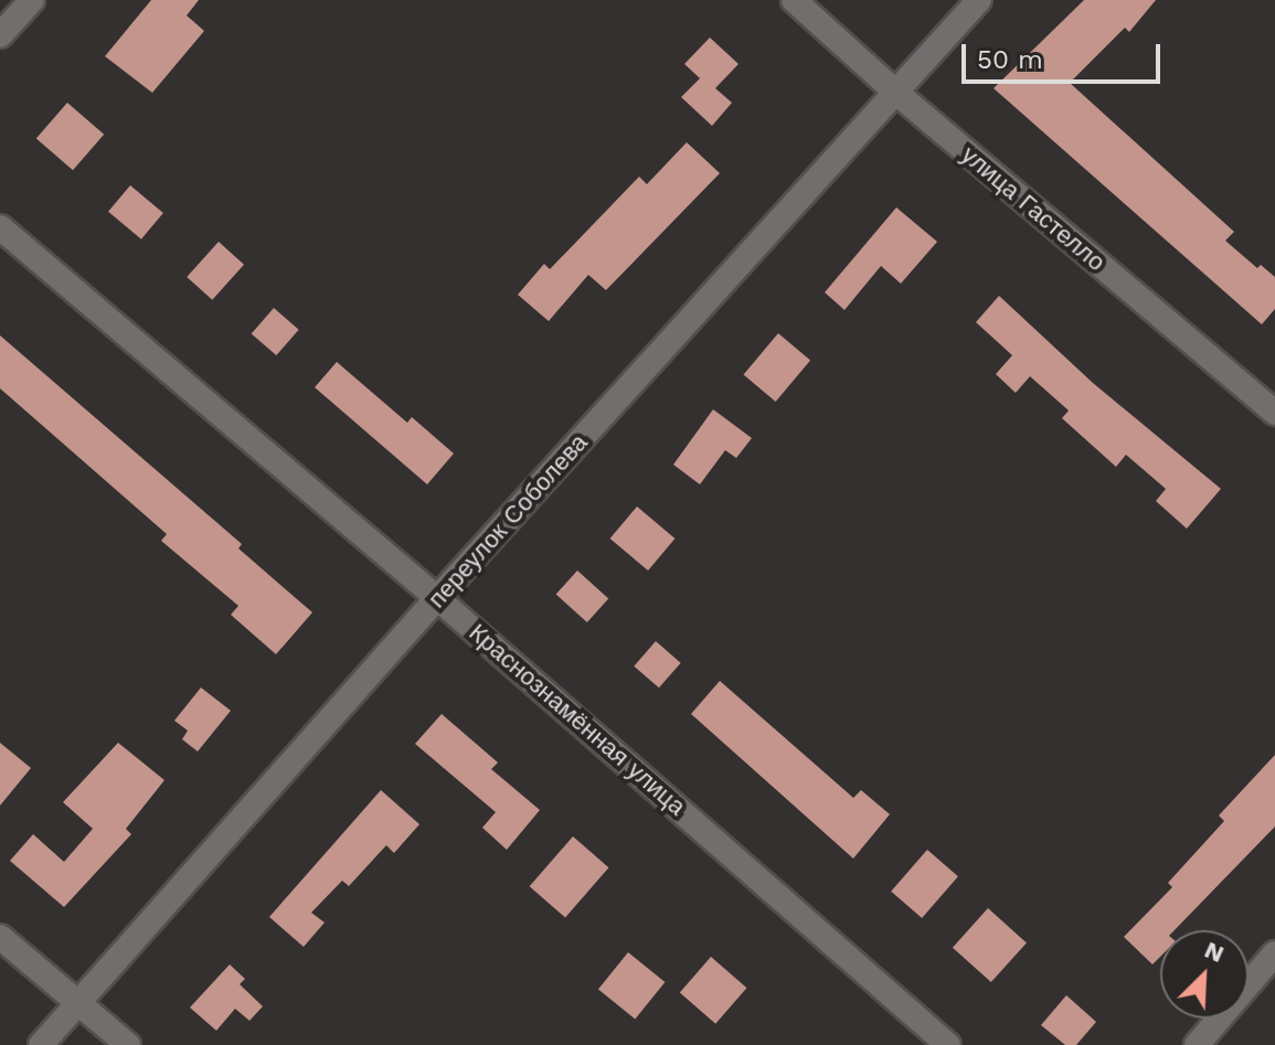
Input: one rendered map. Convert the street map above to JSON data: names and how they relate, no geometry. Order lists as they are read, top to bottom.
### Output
{
  "streets": {
    "main road": ["улица Гастелло", "переулок Соболева", "Краснознамённая улица"]
  },
  "crossings": [
    ["улица Гастелло", "переулок Соболева"],
    ["переулок Соболева", "Краснознамённая улица"]
  ],
  "scale_bar": "50 m",
  "north": "top right"
}
